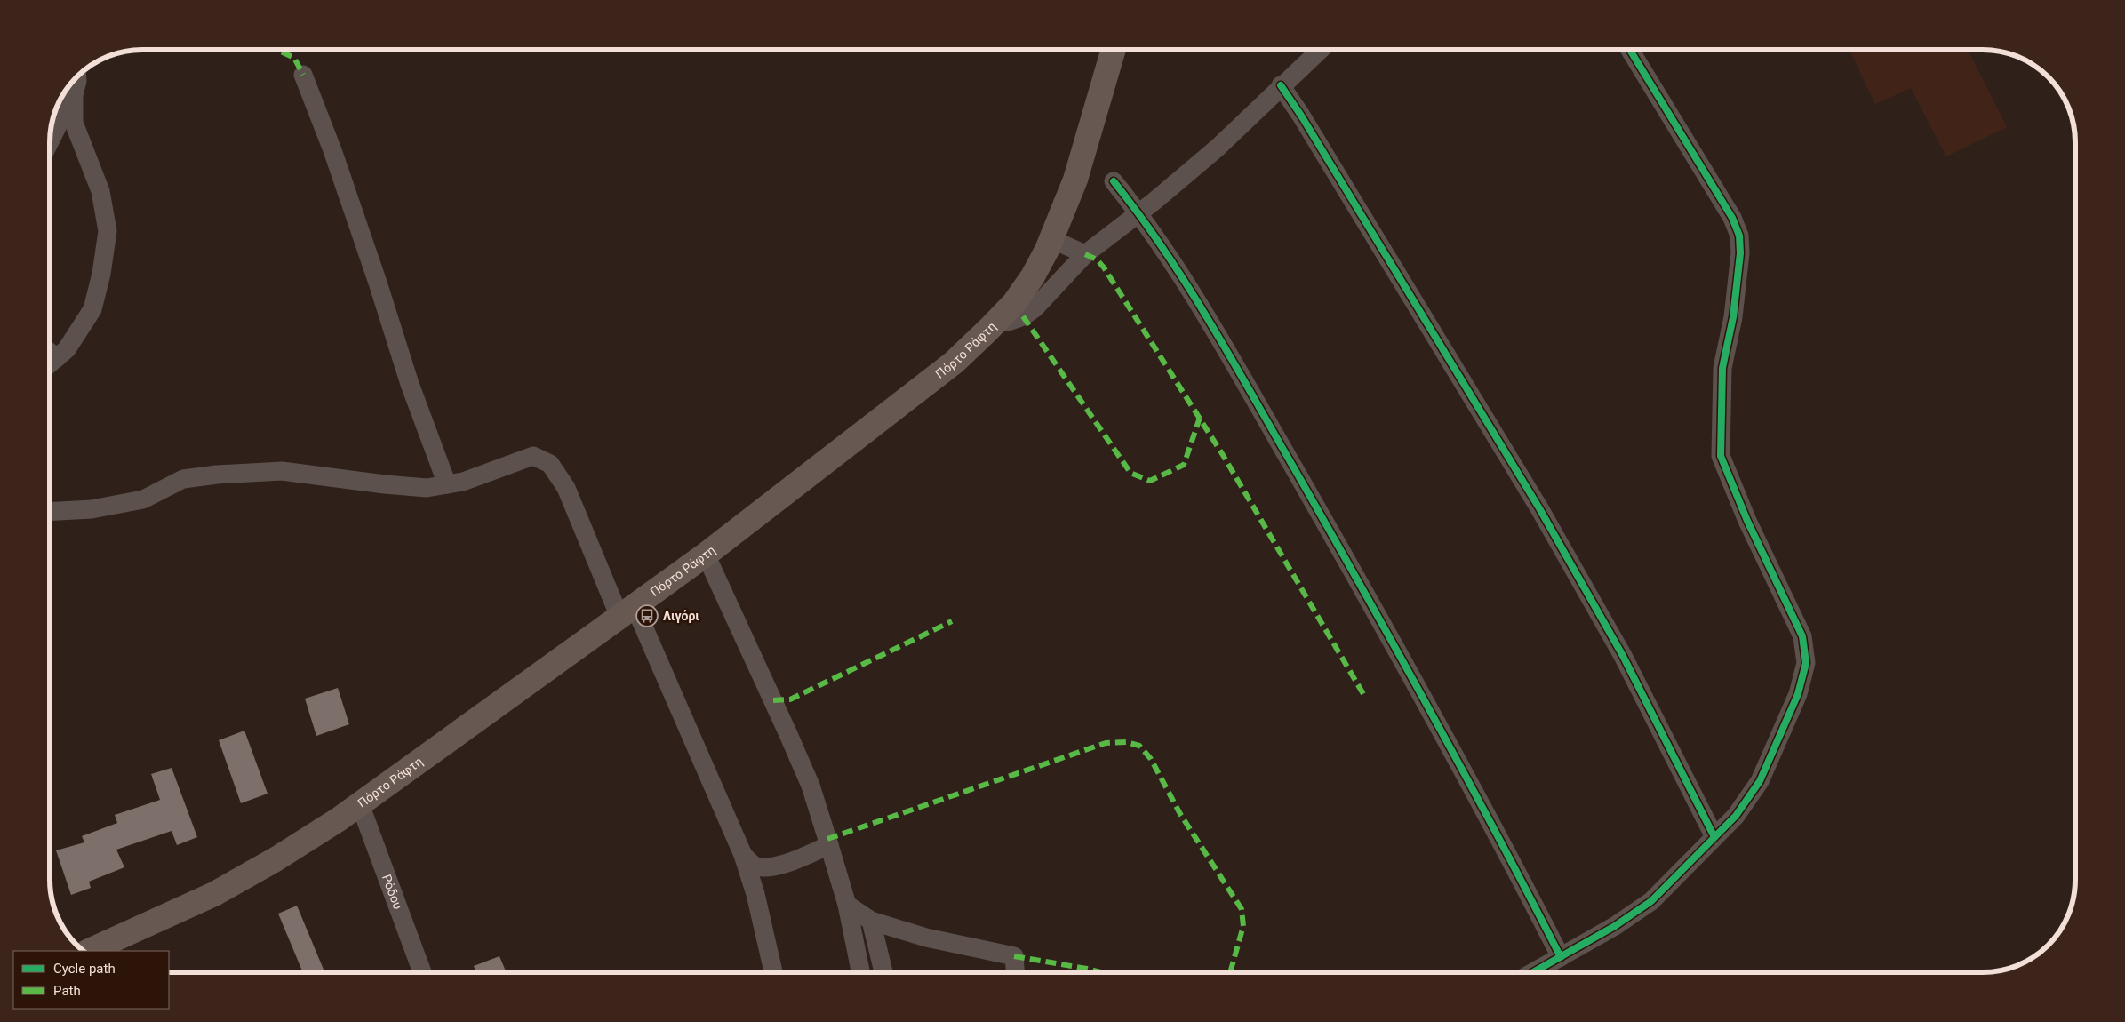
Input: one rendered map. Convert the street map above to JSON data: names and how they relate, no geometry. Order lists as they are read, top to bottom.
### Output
{
  "streets": {
    "main road": ["Πόρτο Ράφτη"],
    "street": ["Ρόδου"]
  },
  "crossings": [
    ["Πόρτο Ράφτη", "Ρόδου"]
  ],
  "places": {
    "bus stop": ["Λιγόρι"]
  },
  "legend": ["Cycle path", "Path"]
}
